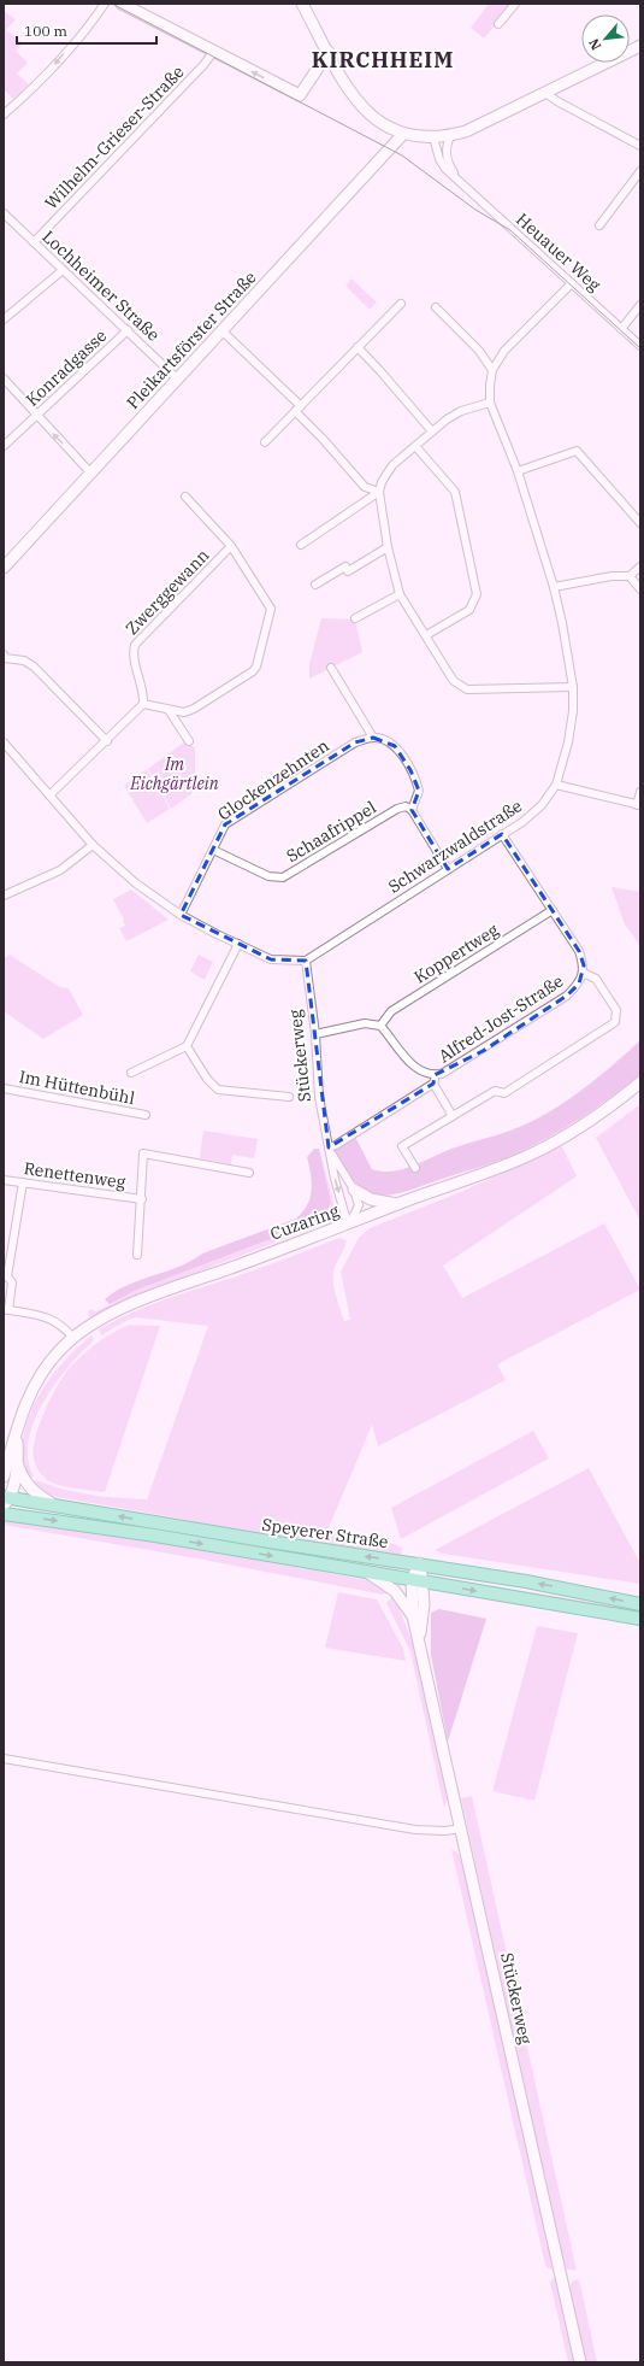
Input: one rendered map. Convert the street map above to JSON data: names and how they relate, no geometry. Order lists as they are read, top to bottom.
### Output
{
  "streets": {
    "main road": ["Speyerer Straße"],
    "street": [
      "Wilhelm-Grieser-Straße",
      "Heuauer Weg",
      "Lochheimer Straße",
      "Pleikartsförster Straße",
      "Konradgasse",
      "Zwerggewann",
      "Glockenzehnten",
      "Schaafrippel",
      "Schwarzwaldstraße",
      "Koppertweg",
      "Alfred-Jost-Straße",
      "Stückerweg",
      "Im Hüttenbühl",
      "Renettenweg",
      "Cuzaring"
    ]
  },
  "crossings": [
    ["Wilhelm-Grieser-Straße", "Lochheimer Straße"],
    ["Heuauer Weg", "Schwarzwaldstraße"],
    ["Lochheimer Straße", "Pleikartsförster Straße"],
    ["Lochheimer Straße", "Konradgasse"],
    ["Glockenzehnten", "Schaafrippel"],
    ["Schwarzwaldstraße", "Alfred-Jost-Straße"],
    ["Schwarzwaldstraße", "Stückerweg"],
    ["Koppertweg", "Alfred-Jost-Straße"],
    ["Alfred-Jost-Straße", "Stückerweg"],
    ["Stückerweg", "Cuzaring"],
    ["Stückerweg", "Speyerer Straße"],
    ["Cuzaring", "Speyerer Straße"]
  ],
  "districts": ["KIRCHHEIM"],
  "parks": ["Im Eichgärtlein"],
  "scale_bar": "100 m",
  "north": "bottom left"
}
